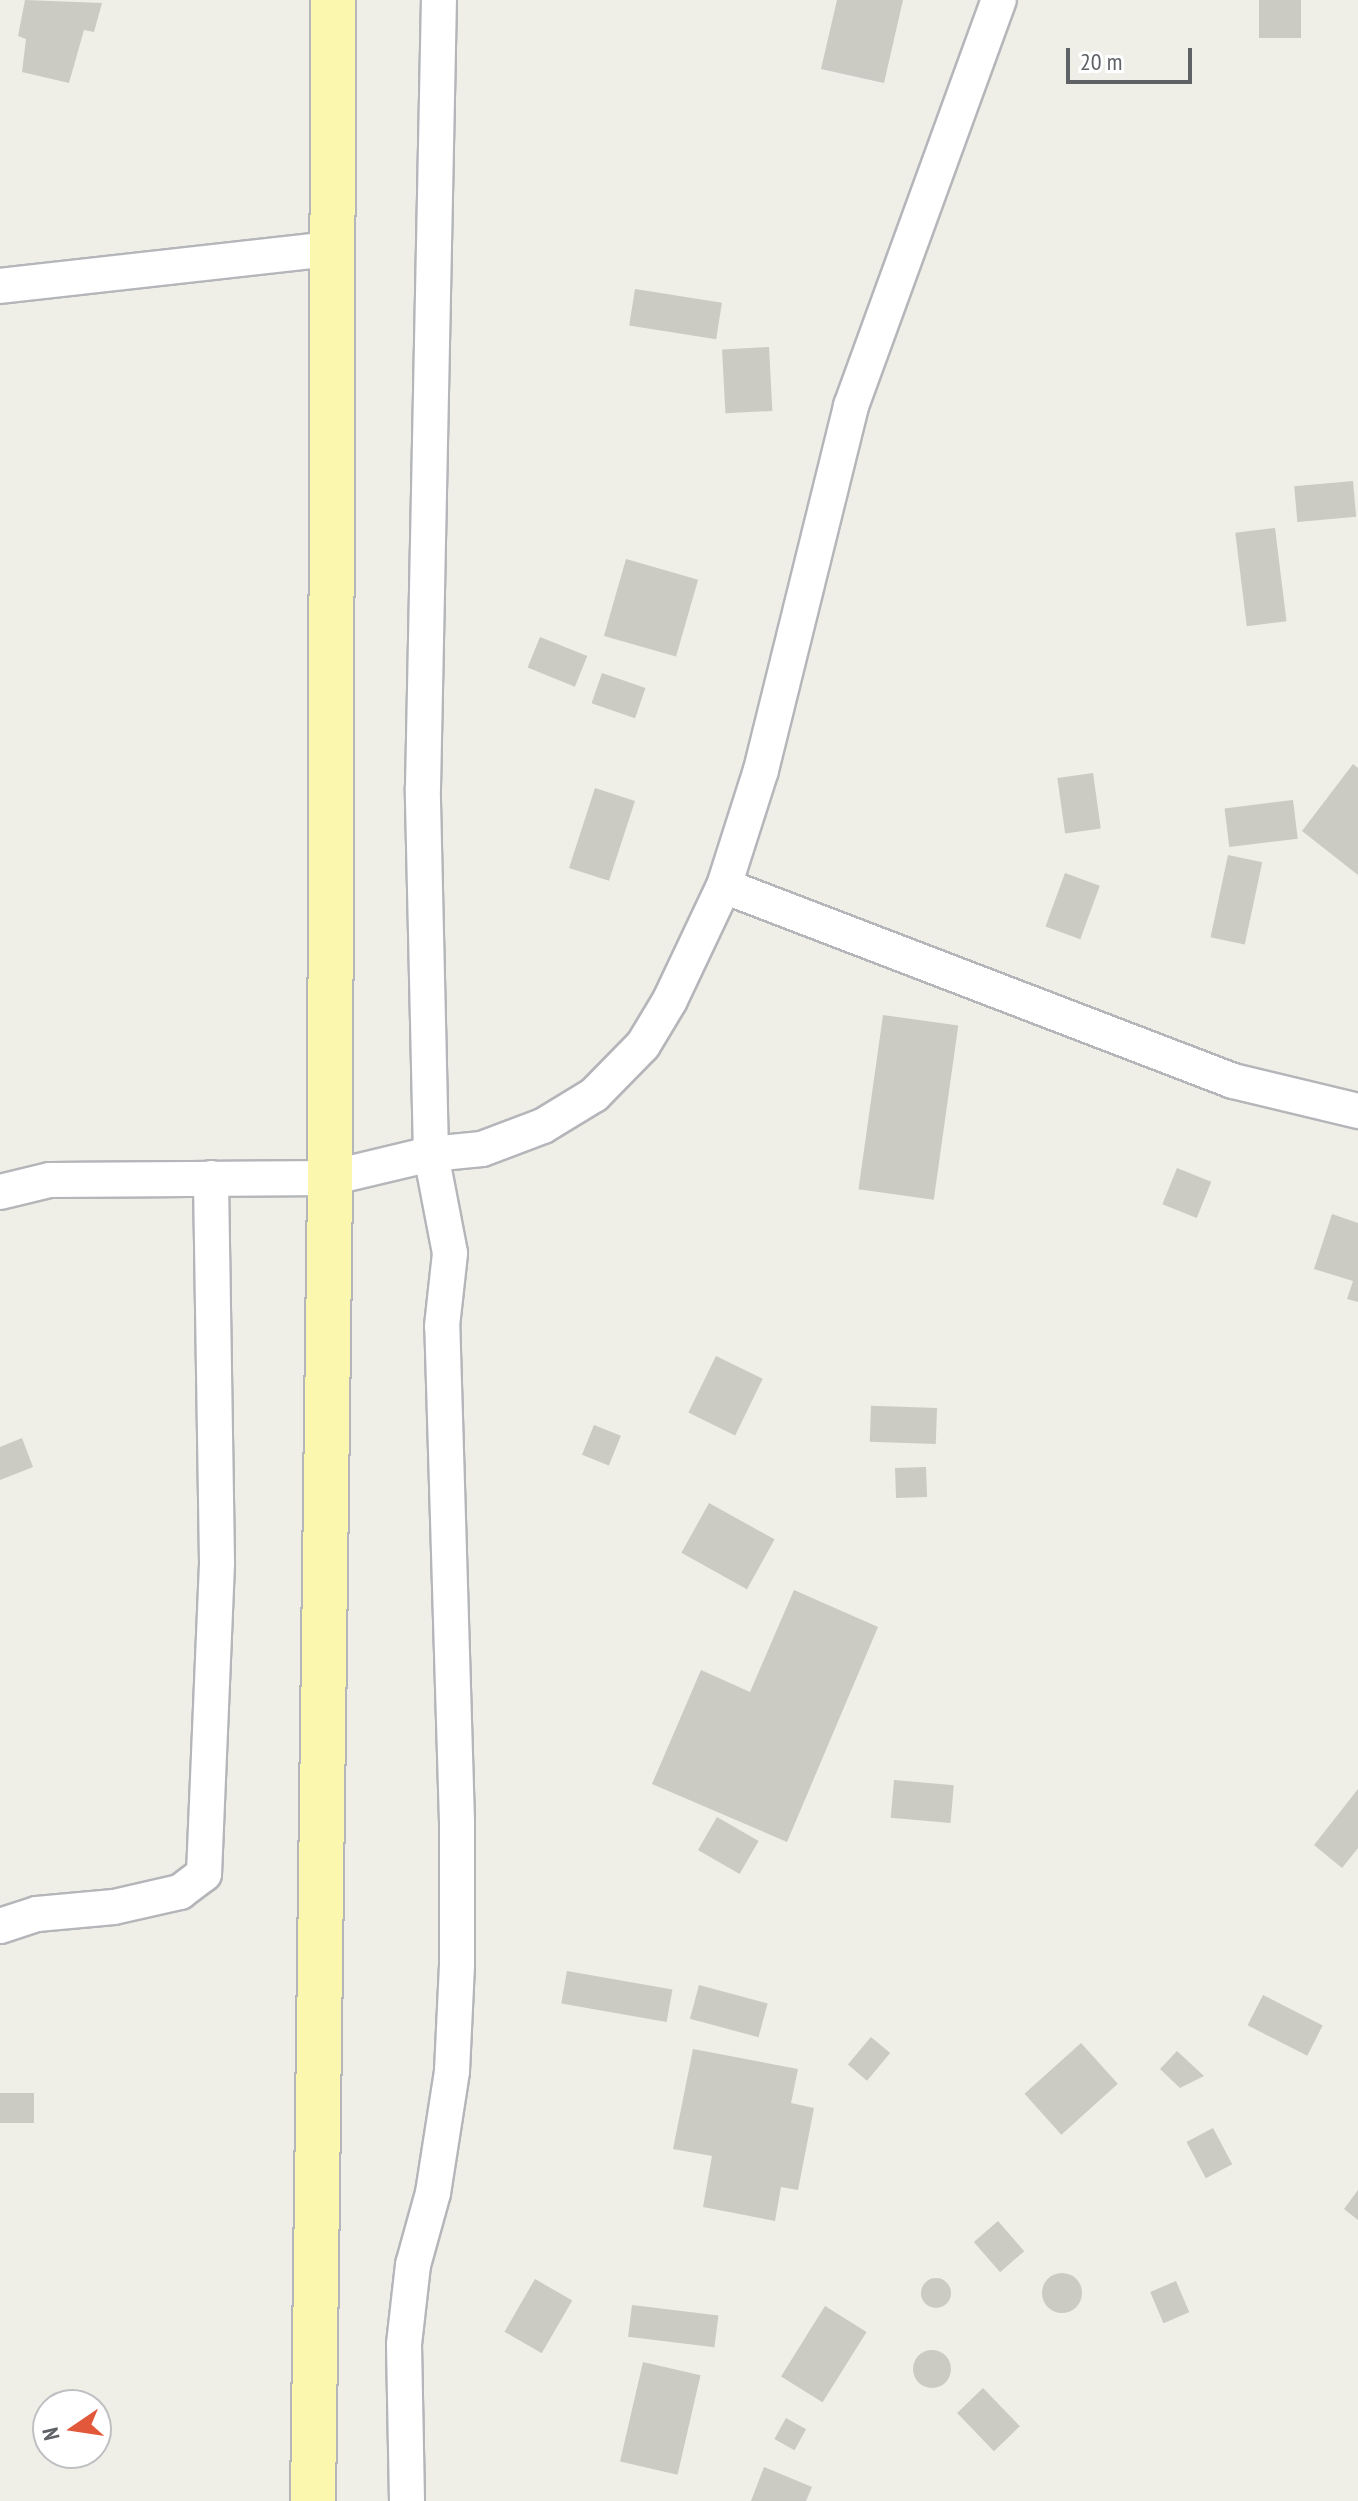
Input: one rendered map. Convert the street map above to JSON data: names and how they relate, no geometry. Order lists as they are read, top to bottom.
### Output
{
  "scale_bar": "20 m",
  "north": "left"
}
